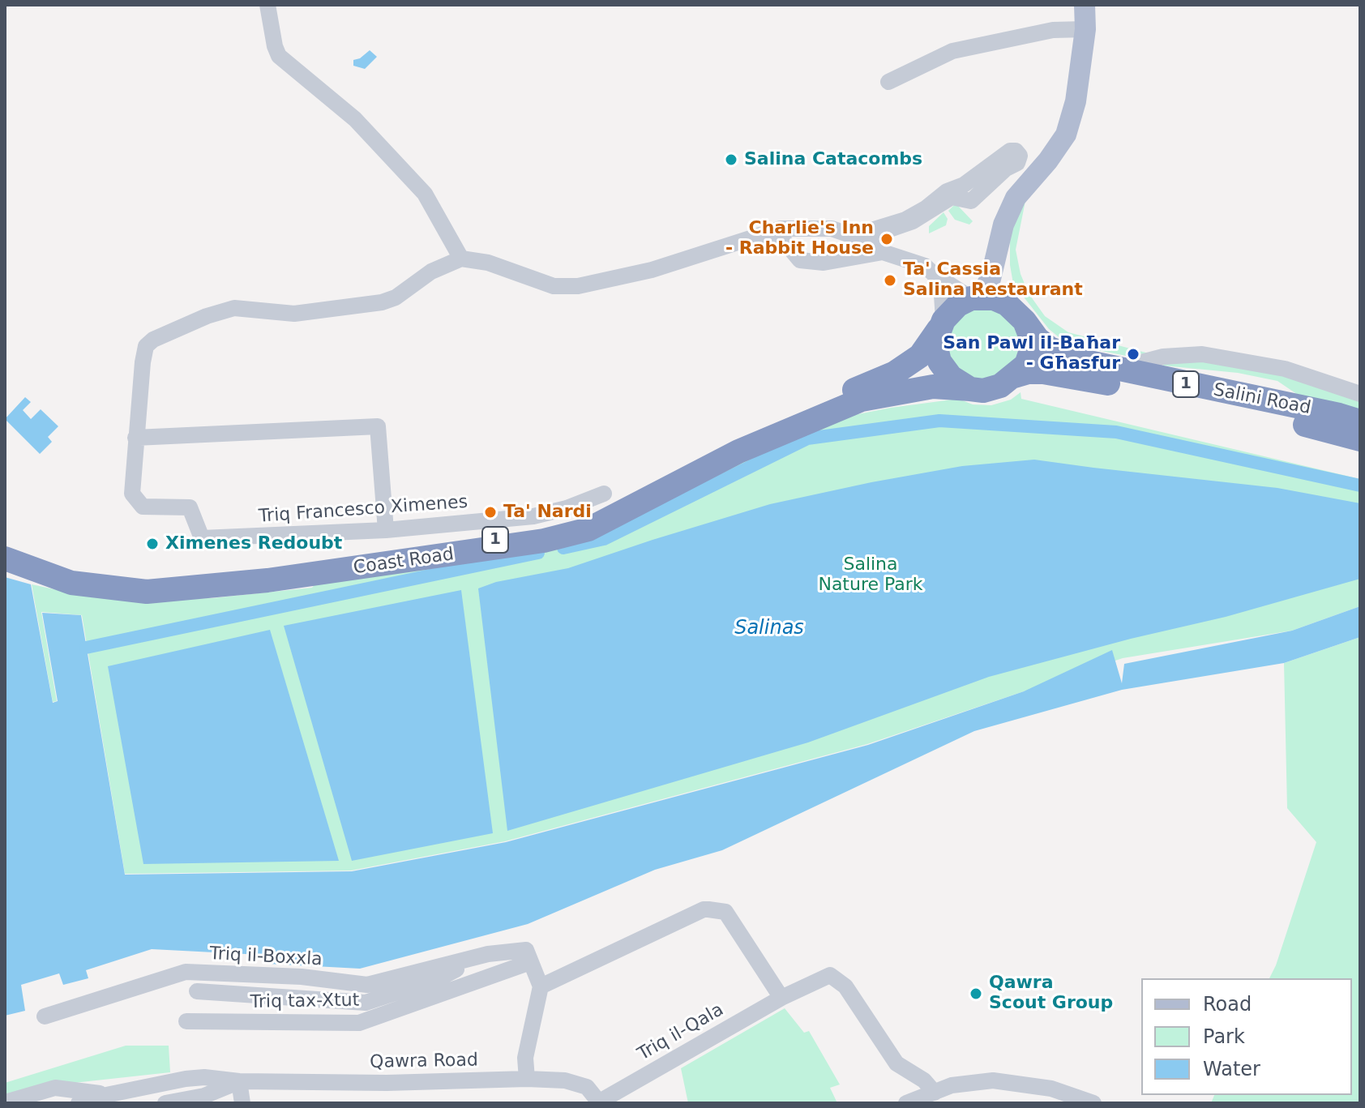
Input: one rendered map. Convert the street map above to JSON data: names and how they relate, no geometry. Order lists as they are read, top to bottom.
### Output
{
  "streets": {
    "highway": ["1", "Salini Road", "Coast Road"],
    "street": [
      "Triq Francesco Ximenes",
      "Triq il-Boxxla",
      "Triq tax-Xtut",
      "Triq il-Qala",
      "Qawra Road"
    ]
  },
  "crossings": [
    ["1", "Salini Road"],
    ["1", "Coast Road"],
    ["Salini Road", "Coast Road"],
    ["Triq il-Boxxla", "Triq tax-Xtut"],
    ["Triq il-Qala", "Qawra Road"]
  ],
  "water": ["Salinas"],
  "parks": ["Salina Nature Park"],
  "places": [
    "Salina Catacombs",
    "Charlie's Inn - Rabbit House",
    "Ta' Cassia Salina Restaurant",
    "San Pawl il-Baħar - Għasfur",
    "Ta' Nardi",
    "Ximenes Redoubt",
    "Qawra Scout Group"
  ],
  "legend": ["Road", "Park", "Water"]
}
